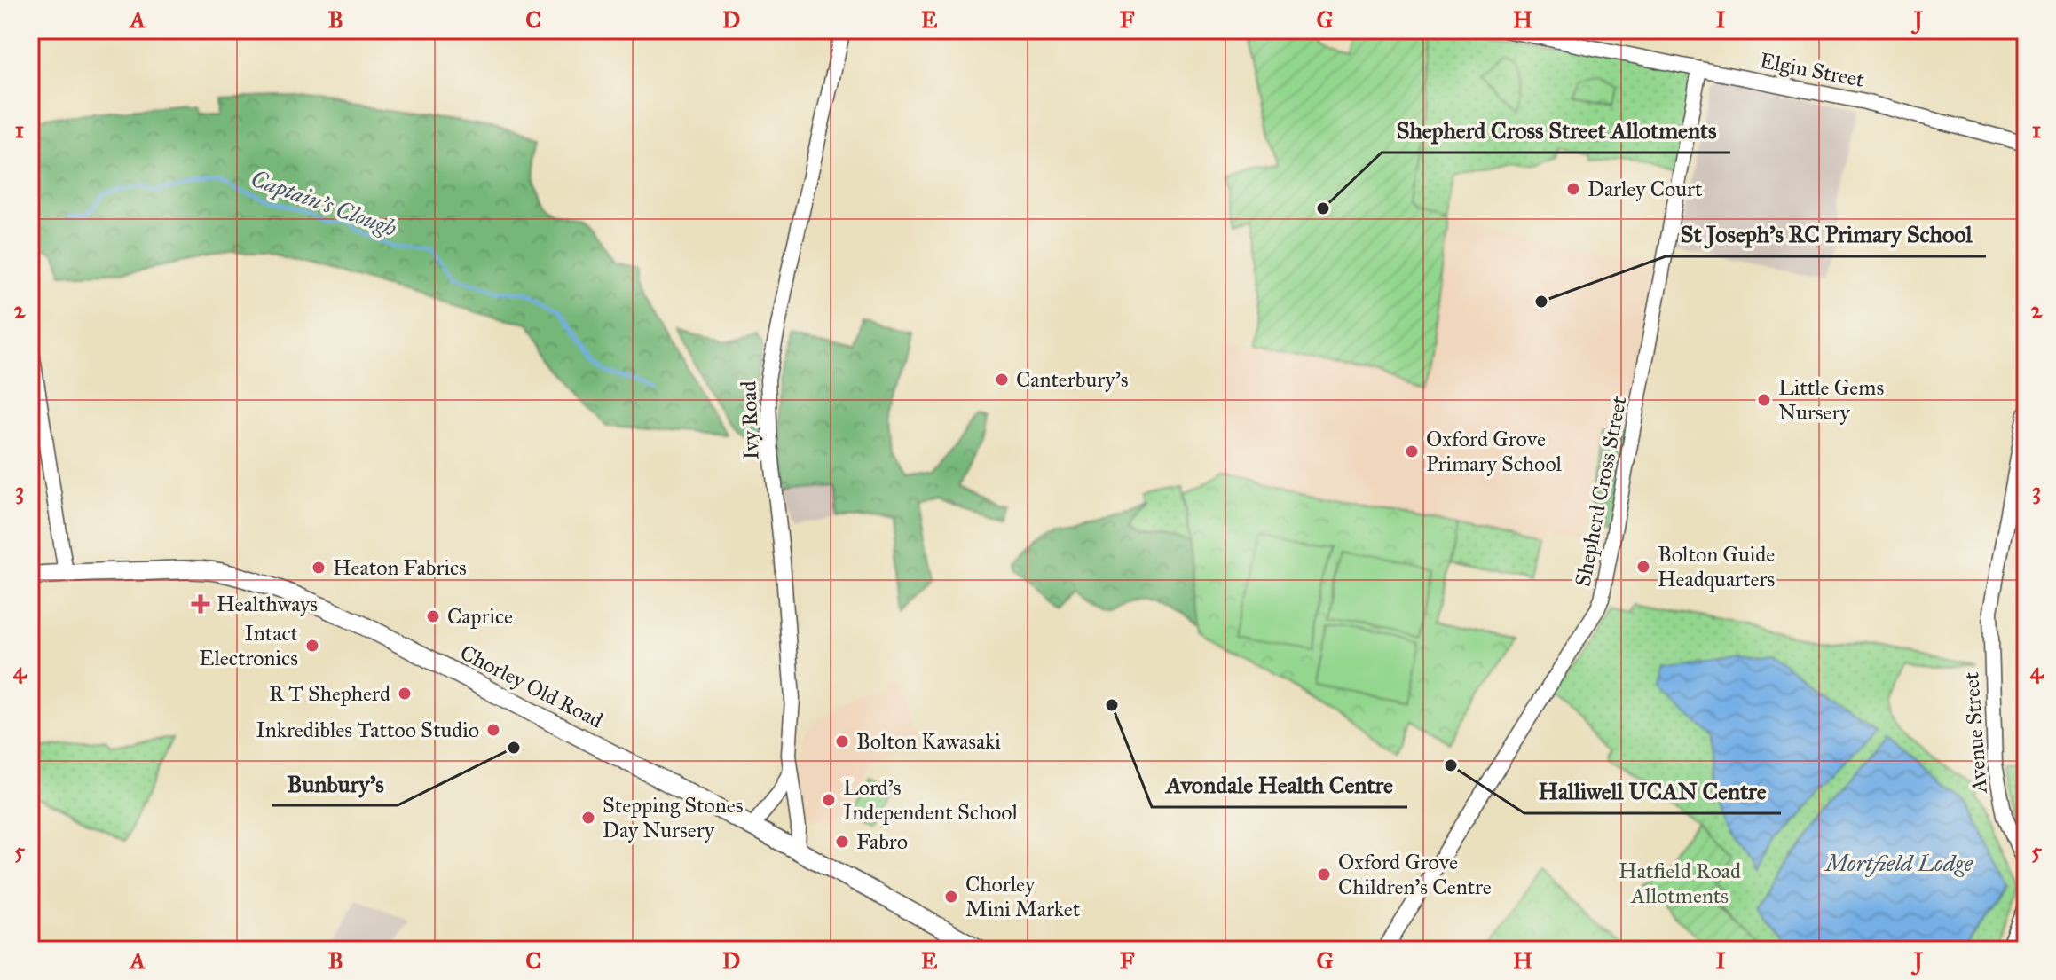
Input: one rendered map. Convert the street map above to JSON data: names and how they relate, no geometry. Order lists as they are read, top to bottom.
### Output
{
  "streets": {
    "main road": ["Chorley Old Road"],
    "street": [
      "Elgin Street",
      "Ivy Road",
      "Shepherd Cross Street",
      "Avenue Street"
    ]
  },
  "crossings": [
    ["Elgin Street", "Shepherd Cross Street"],
    ["Ivy Road", "Chorley Old Road"]
  ],
  "water": ["Captain's Clough", "Mortfield Lodge"],
  "parks": ["Hatfield Road Allotments"],
  "places": {
    "other": [
      "Darley Court",
      "Shepherd Cross Street Allotments",
      "St Joseph's RC Primary School",
      "Canterbury's",
      "Little Gems Nursery",
      "Oxford Grove Primary School",
      "Bolton Guide Headquarters",
      "Heaton Fabrics",
      "Caprice",
      "Intact Electronics",
      "R T Shepherd",
      "Avondale Health Centre",
      "Inkredibles Tattoo Studio",
      "Bolton Kawasaki",
      "Bunbury's",
      "Halliwell UCAN Centre",
      "Lord's Independent School",
      "Stepping Stones Day Nursery",
      "Fabro",
      "Oxford Grove Children's Centre",
      "Chorley Mini Market"
    ],
    "health": ["Healthways"]
  },
  "grid": {
    "columns": [
      "A",
      "B",
      "C",
      "D",
      "E",
      "F",
      "G",
      "H",
      "I",
      "J"
    ],
    "rows": [
      "1",
      "2",
      "3",
      "4",
      "5"
    ]
  }
}
